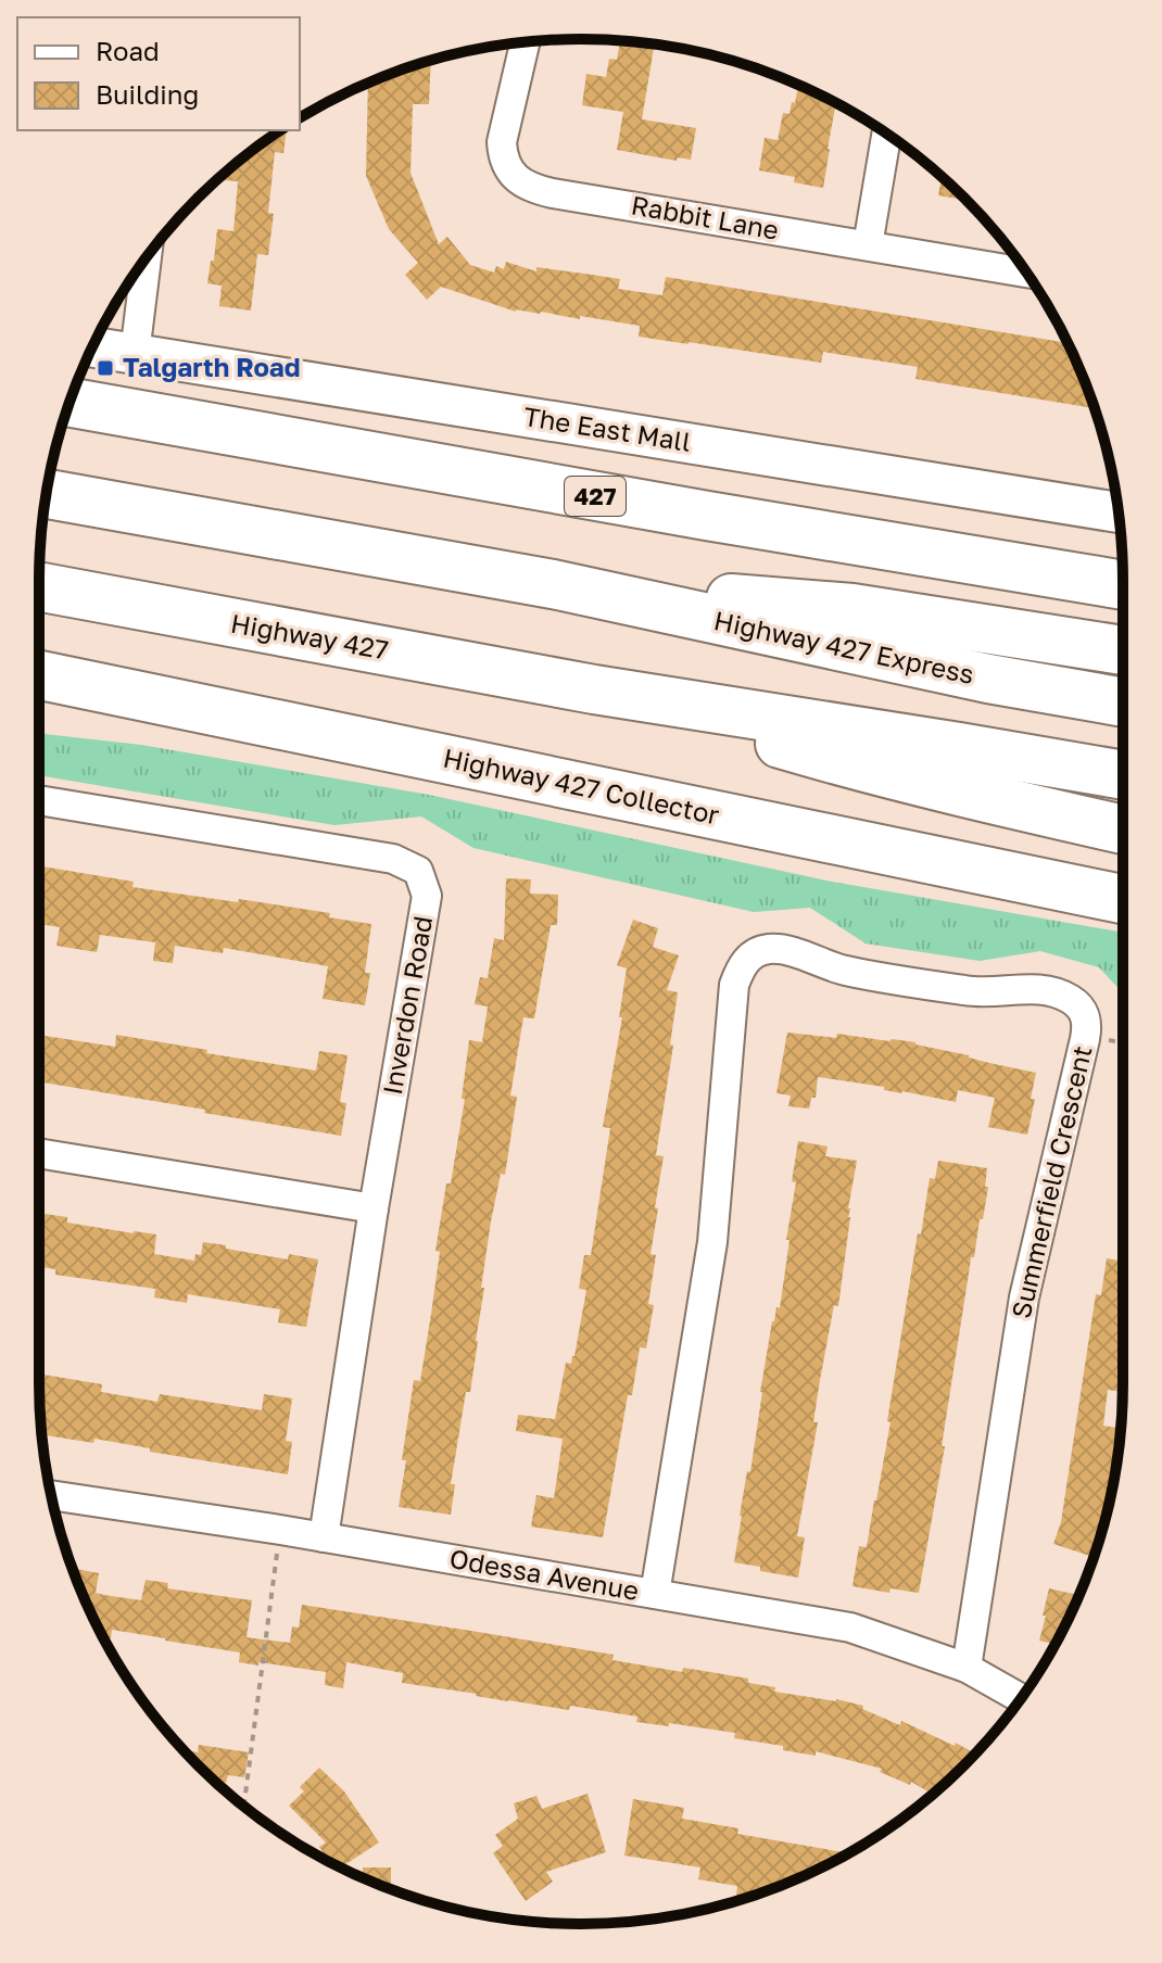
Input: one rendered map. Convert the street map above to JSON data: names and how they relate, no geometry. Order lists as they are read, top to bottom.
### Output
{
  "streets": {
    "highway": [
      "427",
      "Highway 427",
      "Highway 427 Express",
      "Highway 427 Collector"
    ],
    "main road": ["The East Mall"],
    "street": [
      "Rabbit Lane",
      "Inverdon Road",
      "Summerfield Crescent",
      "Odessa Avenue"
    ]
  },
  "crossings": [
    ["Inverdon Road", "Odessa Avenue"],
    ["Summerfield Crescent", "Odessa Avenue"]
  ],
  "places": {
    "transit": ["Talgarth Road"]
  },
  "legend": ["Road", "Building"]
}
